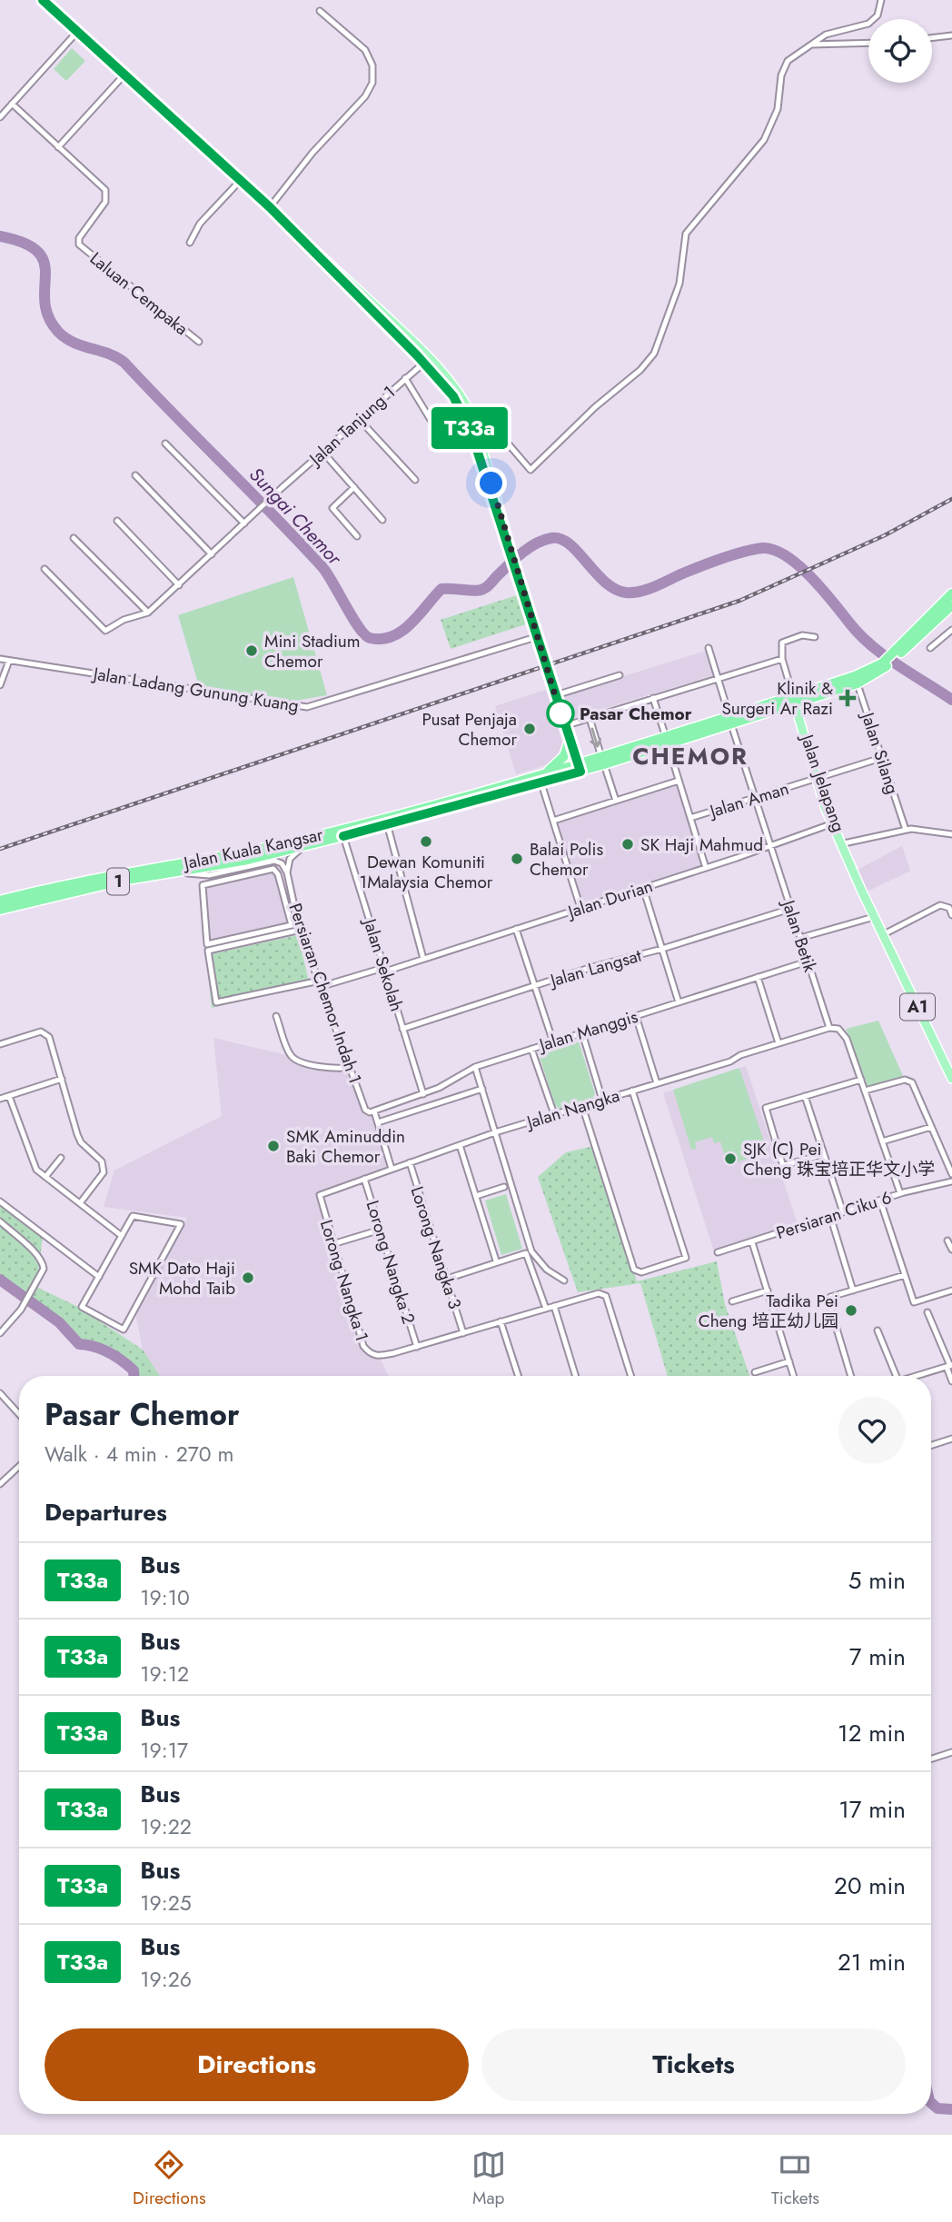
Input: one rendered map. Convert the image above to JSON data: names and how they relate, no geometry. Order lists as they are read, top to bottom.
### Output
{
  "streets": {
    "highway": ["Jalan Kuala Kangsar", "1"],
    "main road": ["Jalan Jelapang", "A1"],
    "street": [
      "Laluan Cempaka",
      "Jalan Tanjung 1",
      "Jalan Ladang Gunung Kuang",
      "Jalan Silang",
      "Jalan Aman",
      "Jalan Durian",
      "Jalan Betik",
      "Jalan Sekolah",
      "Jalan Langsat",
      "Persiaran Chemor Indah 1",
      "Jalan Manggis",
      "Jalan Nangka",
      "Persiaran Ciku 6",
      "Lorong Nangka 3",
      "Lorong Nangka 2",
      "Lorong Nangka 1"
    ]
  },
  "crossings": [
    ["Jalan Silang", "Jalan Aman"],
    ["Jalan Silang", "Jalan Kuala Kangsar"],
    ["Jalan Jelapang", "Jalan Aman"],
    ["Jalan Jelapang", "Jalan Kuala Kangsar"],
    ["Jalan Jelapang", "Jalan Durian"],
    ["Jalan Aman", "Jalan Betik"],
    ["Jalan Kuala Kangsar", "Jalan Betik"],
    ["Jalan Kuala Kangsar", "Jalan Sekolah"],
    ["Jalan Durian", "Jalan Betik"],
    ["Jalan Durian", "Jalan Sekolah"],
    ["Jalan Durian", "Persiaran Chemor Indah 1"],
    ["Jalan Betik", "Jalan Langsat"],
    ["Jalan Betik", "Jalan Manggis"],
    ["Jalan Betik", "Jalan Nangka"],
    ["Jalan Sekolah", "Jalan Langsat"],
    ["Jalan Sekolah", "Jalan Manggis"],
    ["Persiaran Chemor Indah 1", "Jalan Manggis"],
    ["Jalan Nangka", "Lorong Nangka 3"],
    ["Jalan Nangka", "Lorong Nangka 2"],
    ["Jalan Nangka", "Lorong Nangka 1"],
    ["Lorong Nangka 2", "Lorong Nangka 1"]
  ],
  "districts": ["CHEMOR"],
  "water": ["Sungai Chemor"],
  "places": {
    "other": [
      "Mini Stadium Chemor",
      "Pasar Chemor",
      "Pusat Penjaja Chemor",
      "Dewan Komuniti 1Malaysia Chemor",
      "SK Haji Mahmud",
      "Balai Polis Chemor",
      "SMK Aminuddin Baki Chemor",
      "SJK (C) Pei Cheng 珠宝培正华文小学",
      "SMK Dato Haji Mohd Taib",
      "Tadika Pei Cheng 培正幼儿园"
    ],
    "health": ["Klinik & Surgeri Ar Razi"]
  },
  "lines": ["bus line T33a"],
  "page": {
    "on_map": "T33a",
    "heading": [
      ["Pasar Chemor", "Walk · 4 min · 270 m"],
      "Departures"
    ],
    "list": [
      {
        "mark": "T33a",
        "name": "Bus",
        "note": "19:10",
        "value": "5 min"
      },
      {
        "mark": "T33a",
        "name": "Bus",
        "note": "19:12",
        "value": "7 min"
      },
      {
        "mark": "T33a",
        "name": "Bus",
        "note": "19:17",
        "value": "12 min"
      },
      {
        "mark": "T33a",
        "name": "Bus",
        "note": "19:22",
        "value": "17 min"
      },
      {
        "mark": "T33a",
        "name": "Bus",
        "note": "19:25",
        "value": "20 min"
      },
      {
        "mark": "T33a",
        "name": "Bus",
        "note": "19:26",
        "value": "21 min"
      }
    ],
    "buttons": ["Directions", "Tickets"],
    "tabs": ["Directions", "Map", "Tickets"]
  }
}
